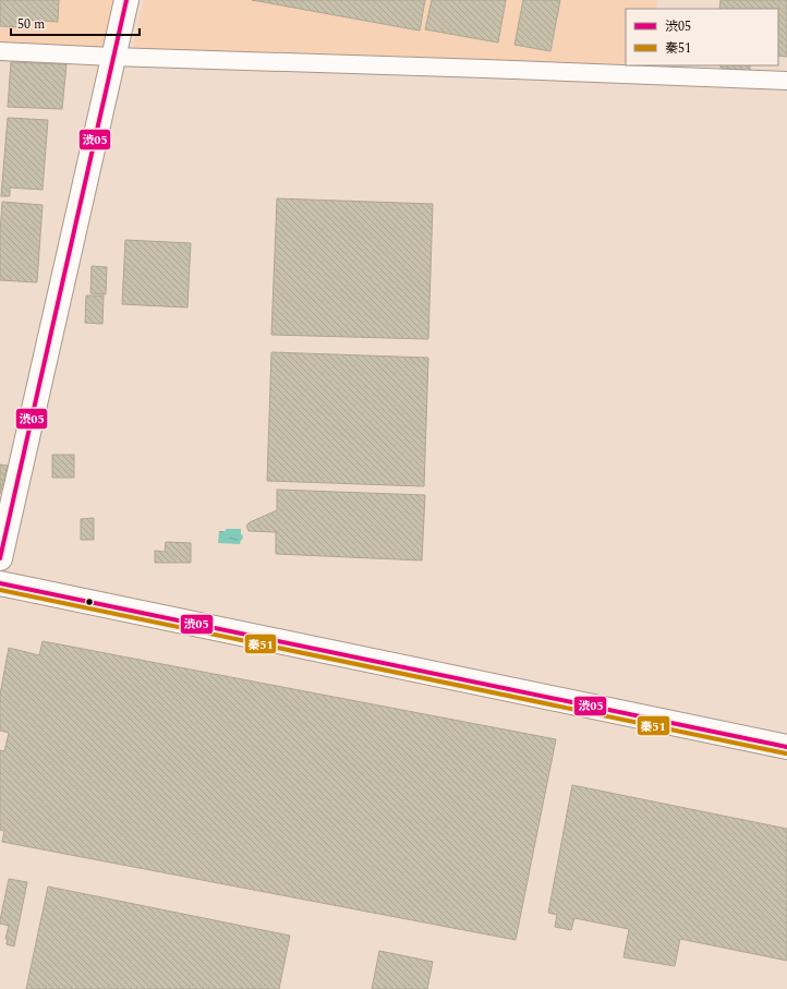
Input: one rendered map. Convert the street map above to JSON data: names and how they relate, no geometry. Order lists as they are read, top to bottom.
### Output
{
  "lines": ["transit line 渋05", "transit line 秦51"],
  "legend": ["渋05", "秦51"],
  "scale_bar": "50 m"
}
